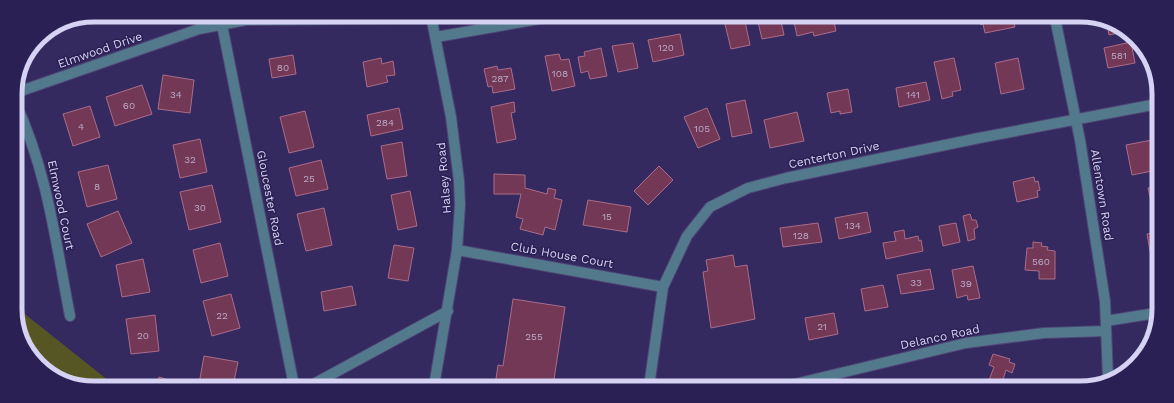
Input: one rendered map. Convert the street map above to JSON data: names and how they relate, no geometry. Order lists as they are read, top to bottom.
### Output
{
  "streets": {
    "street": [
      "Elmwood Drive",
      "Centerton Drive",
      "Halsey Road",
      "Allentown Road",
      "Gloucester Road",
      "Elmwood Court",
      "Club House Court",
      "Delanco Road"
    ]
  },
  "crossings": [
    ["Centerton Drive", "Allentown Road"],
    ["Centerton Drive", "Club House Court"],
    ["Halsey Road", "Club House Court"],
    ["Allentown Road", "Delanco Road"]
  ],
  "house_numbers": [
    "120",
    "581",
    "80",
    "108",
    "287",
    "34",
    "141",
    "60",
    "284",
    "4",
    "105",
    "32",
    "25",
    "8",
    "30",
    "15",
    "134",
    "128",
    "560",
    "33",
    "39",
    "22",
    "21",
    "20",
    "255"
  ]
}
